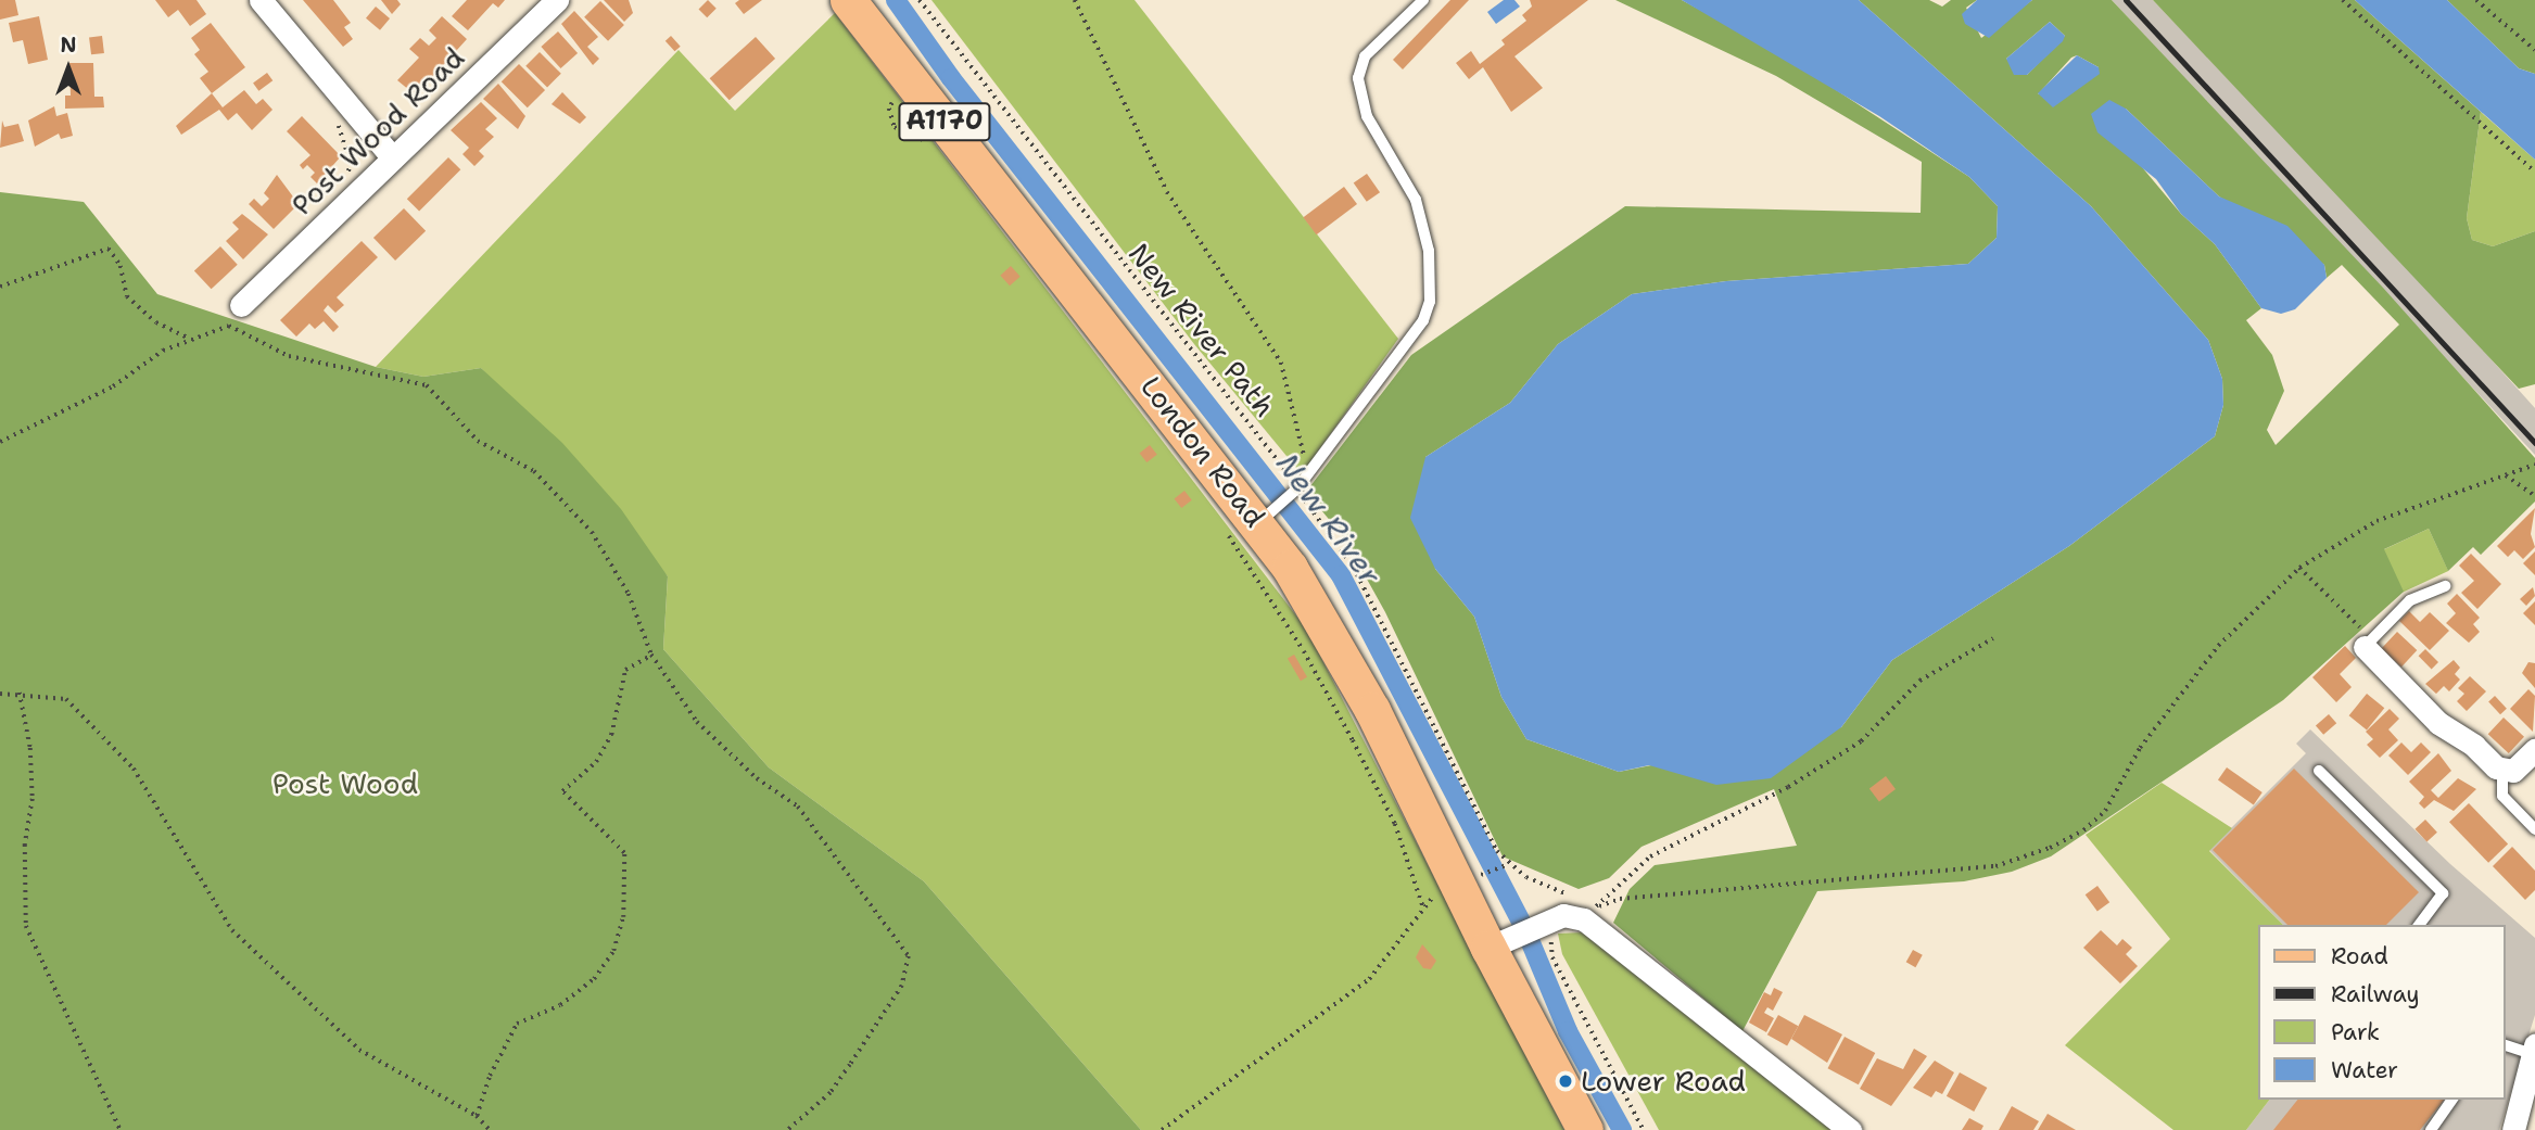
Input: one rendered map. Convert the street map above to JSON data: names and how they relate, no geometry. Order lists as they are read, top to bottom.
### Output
{
  "streets": {
    "main road": ["A1170", "London Road"],
    "street": ["Post Wood Road"],
    "path": ["New River Path"]
  },
  "crossings": [
    ["A1170", "London Road"]
  ],
  "water": ["New River"],
  "parks": ["Post Wood"],
  "places": ["Lower Road"],
  "legend": [
    "Road",
    "Railway",
    "Park",
    "Water"
  ],
  "north": "top"
}
